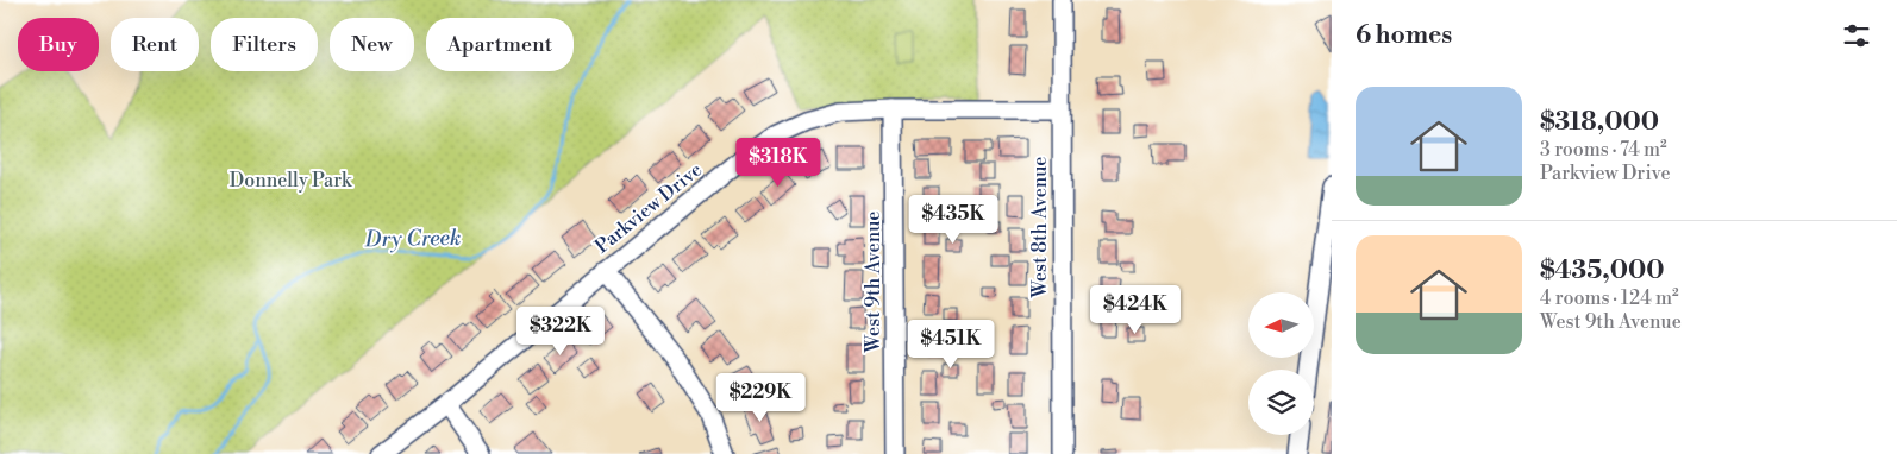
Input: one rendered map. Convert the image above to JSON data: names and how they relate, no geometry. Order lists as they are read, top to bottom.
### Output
{
  "streets": {
    "street": ["Parkview Drive", "West 8th Avenue", "West 9th Avenue"]
  },
  "crossings": [
    ["Parkview Drive", "West 8th Avenue"],
    ["Parkview Drive", "West 9th Avenue"]
  ],
  "water": ["Dry Creek"],
  "parks": ["Donnelly Park"],
  "north": "left",
  "page": {
    "heading": "6 homes",
    "chip": [
      "Buy",
      "Rent",
      "Filters",
      "New",
      "Apartment"
    ],
    "list": [
      {
        "name": "$318,000",
        "note": "3 rooms · 74 m² · Parkview Drive"
      },
      {
        "name": "$435,000",
        "note": "4 rooms · 124 m² · West 9th Avenue"
      }
    ],
    "price": [
      "$318K",
      "$435K",
      "$424K",
      "$322K",
      "$451K",
      "$229K"
    ]
  }
}
